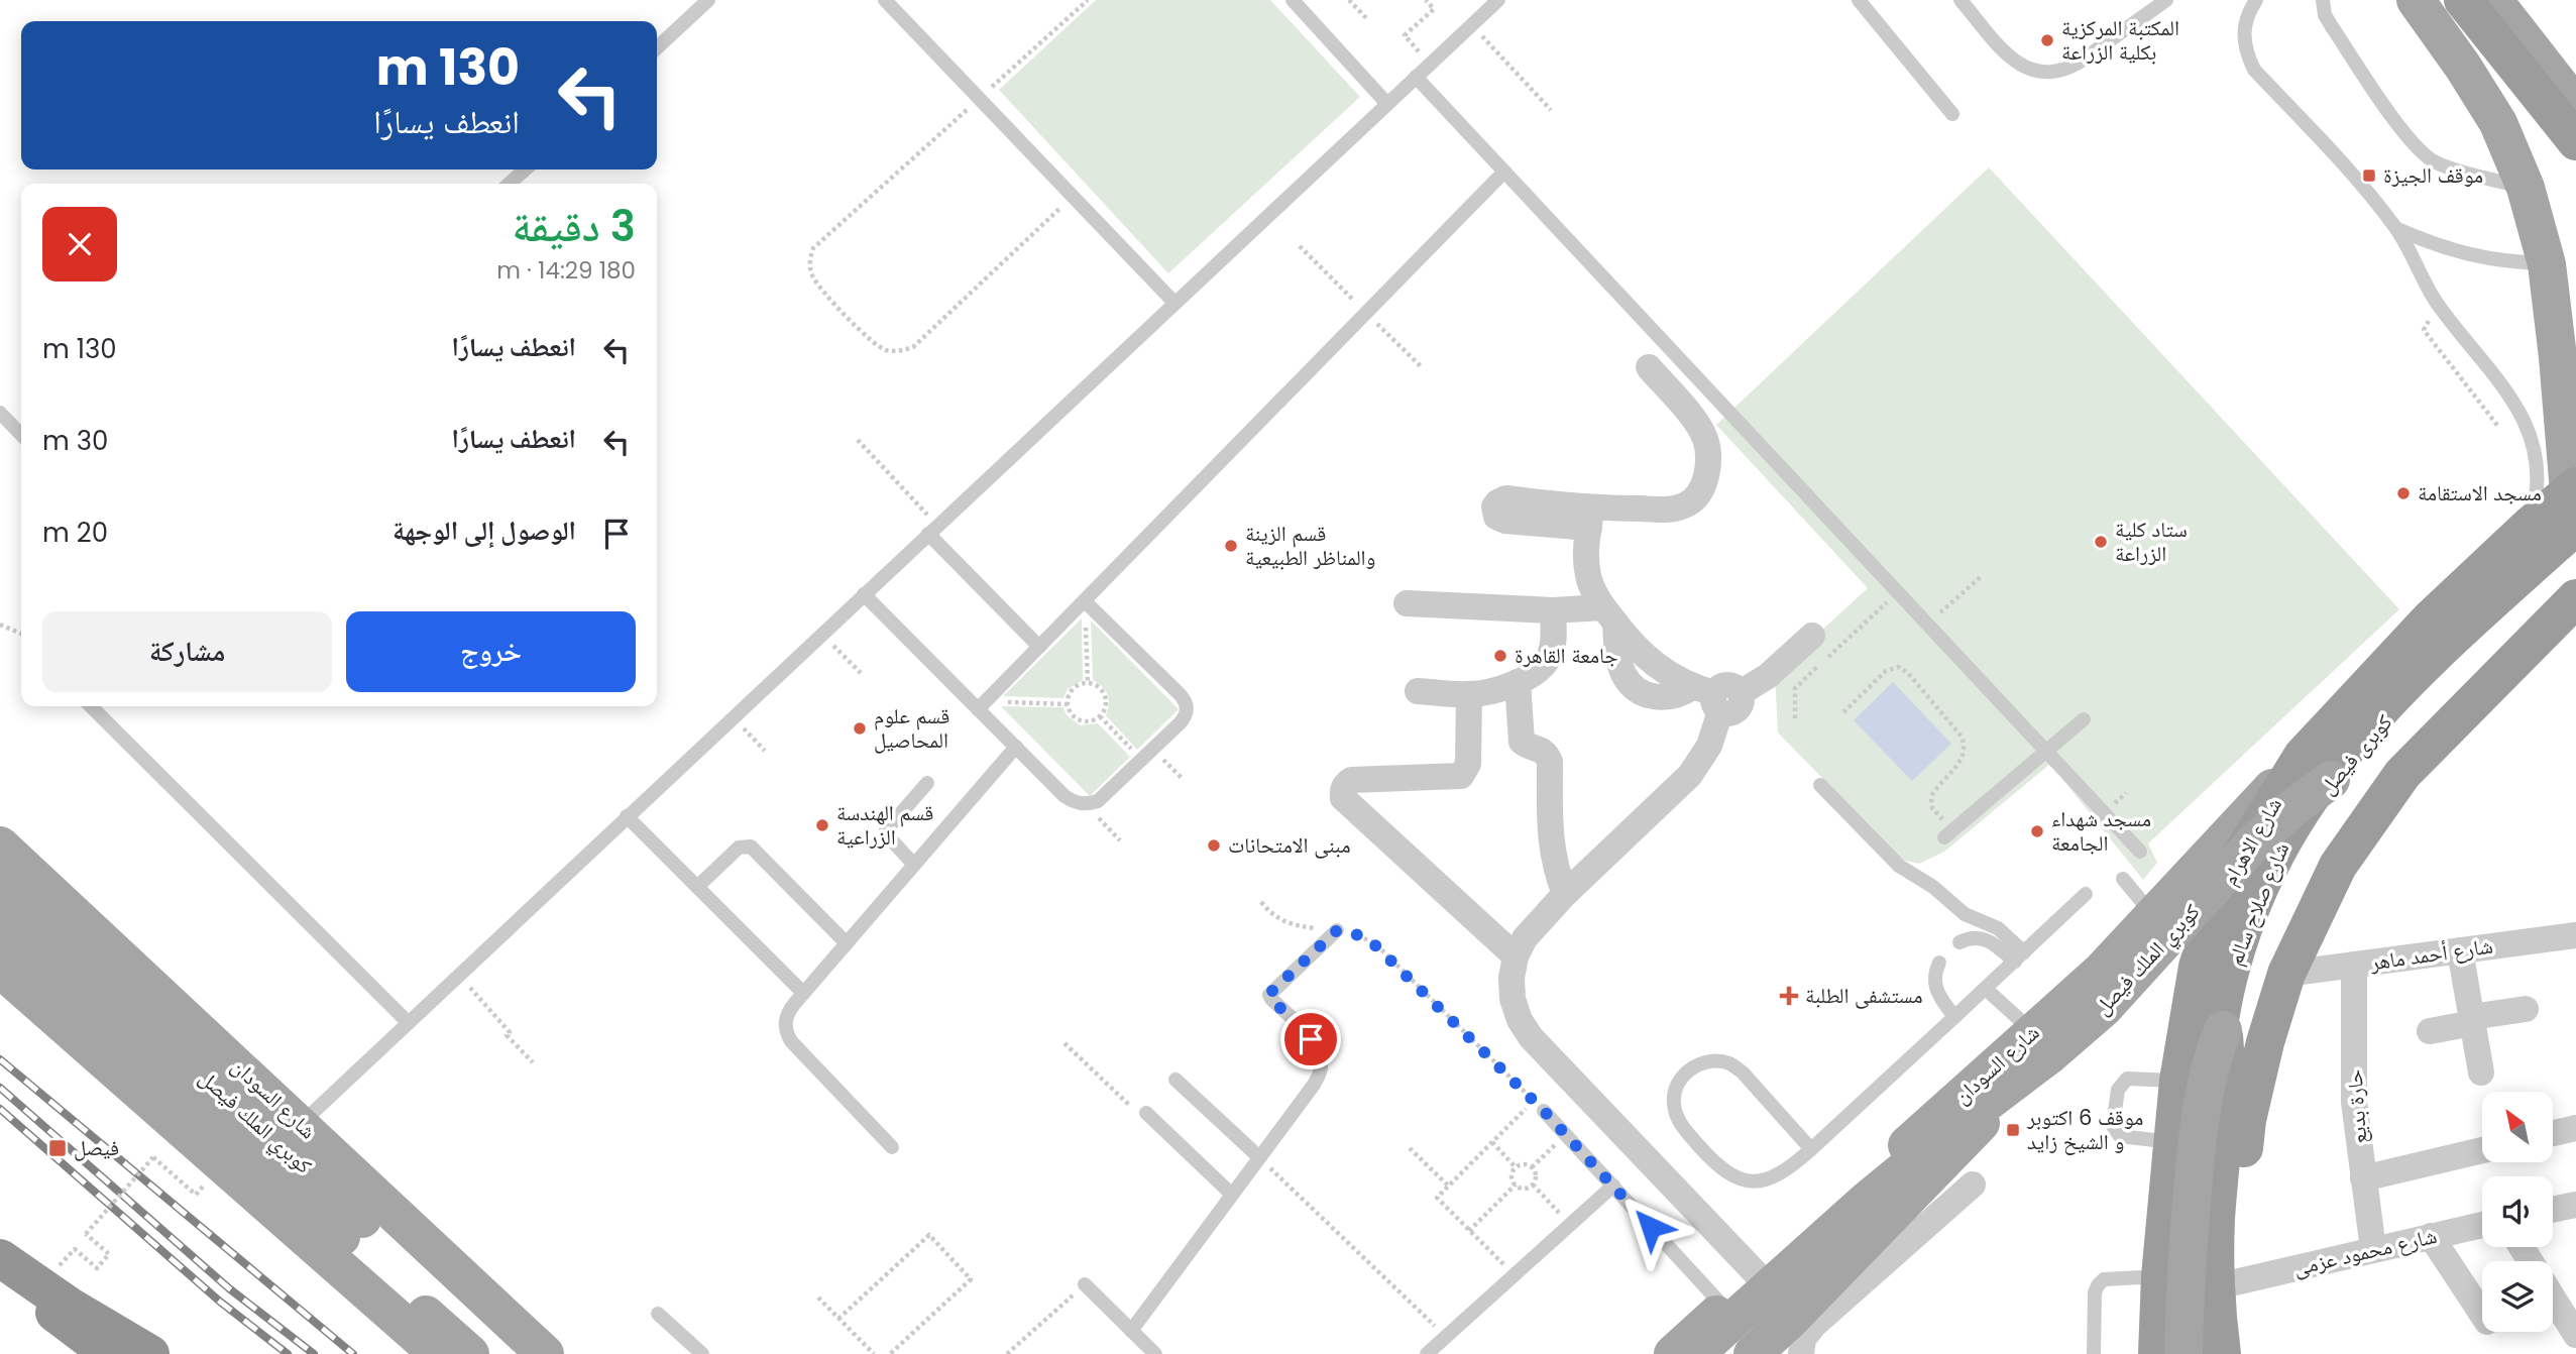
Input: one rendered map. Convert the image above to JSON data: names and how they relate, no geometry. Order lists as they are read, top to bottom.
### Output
{
  "streets": {
    "highway": ["كوبرى فيصل", "شارع الاهرام", "شارع صلاح سالم"],
    "main road": ["كوبري الملك فيصل", "شارع السودان"],
    "street": ["شارع أحمد ماهر", "حارة بديع", "شارع محمود عزمى"]
  },
  "crossings": [
    ["كوبرى فيصل", "شارع الاهرام"],
    ["كوبرى فيصل", "كوبري الملك فيصل"],
    ["كوبرى فيصل", "شارع السودان"],
    ["شارع الاهرام", "شارع صلاح سالم"],
    ["شارع الاهرام", "كوبري الملك فيصل"],
    ["شارع الاهرام", "شارع السودان"],
    ["شارع أحمد ماهر", "حارة بديع"],
    ["كوبري الملك فيصل", "شارع السودان"],
    ["حارة بديع", "شارع محمود عزمى"]
  ],
  "places": {
    "other": [
      "المكتبة المركزية بكلية الزراعة",
      "مسجد الاستقامة",
      "ستاد كلية الزراعة",
      "قسم الزينة والمناظر الطبيعية",
      "جامعة القاهرة",
      "قسم علوم المحاصيل",
      "قسم الهندسة الزراعية",
      "مسجد شهداء الجامعة",
      "مبنى الامتحانات"
    ],
    "transit": ["موقف الجيزة", "موقف 6 اكتوبر و الشيخ زايد", "فيصل"],
    "health": ["مستشفى الطلبة"]
  },
  "north": "top left",
  "page": {
    "turn": ["130 m", "انعطف يسارًا"],
    "heading": ["3 دقيقة", "180 m · 14:29"],
    "list": [
      {
        "name": "انعطف يسارًا",
        "value": "130 m"
      },
      {
        "name": "انعطف يسارًا",
        "value": "30 m"
      },
      {
        "name": "الوصول إلى الوجهة",
        "value": "20 m"
      }
    ],
    "buttons": ["خروج", "مشاركة"]
  }
}
